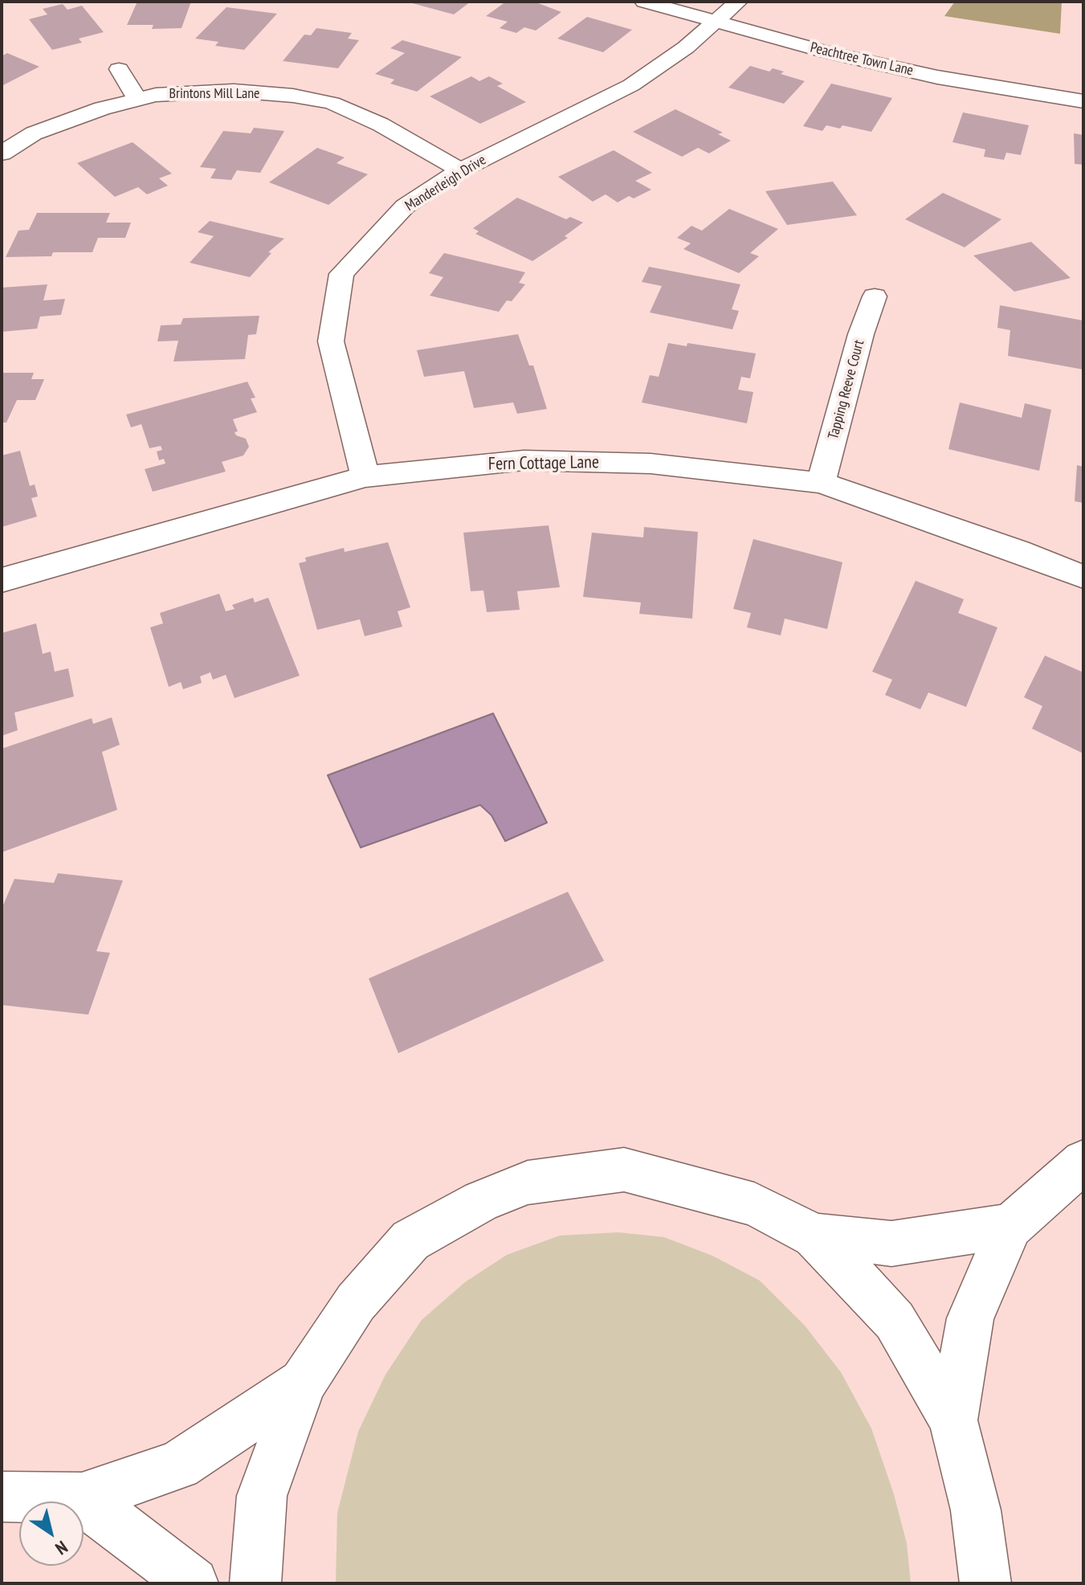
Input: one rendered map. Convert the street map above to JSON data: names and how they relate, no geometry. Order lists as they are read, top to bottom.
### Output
{
  "streets": {
    "street": [
      "Peachtree Town Lane",
      "Brintons Mill Lane",
      "Manderleigh Drive",
      "Tapping Reeve Court",
      "Fern Cottage Lane"
    ]
  },
  "crossings": [
    ["Peachtree Town Lane", "Manderleigh Drive"],
    ["Brintons Mill Lane", "Manderleigh Drive"],
    ["Manderleigh Drive", "Fern Cottage Lane"],
    ["Tapping Reeve Court", "Fern Cottage Lane"]
  ],
  "north": "bottom right"
}
